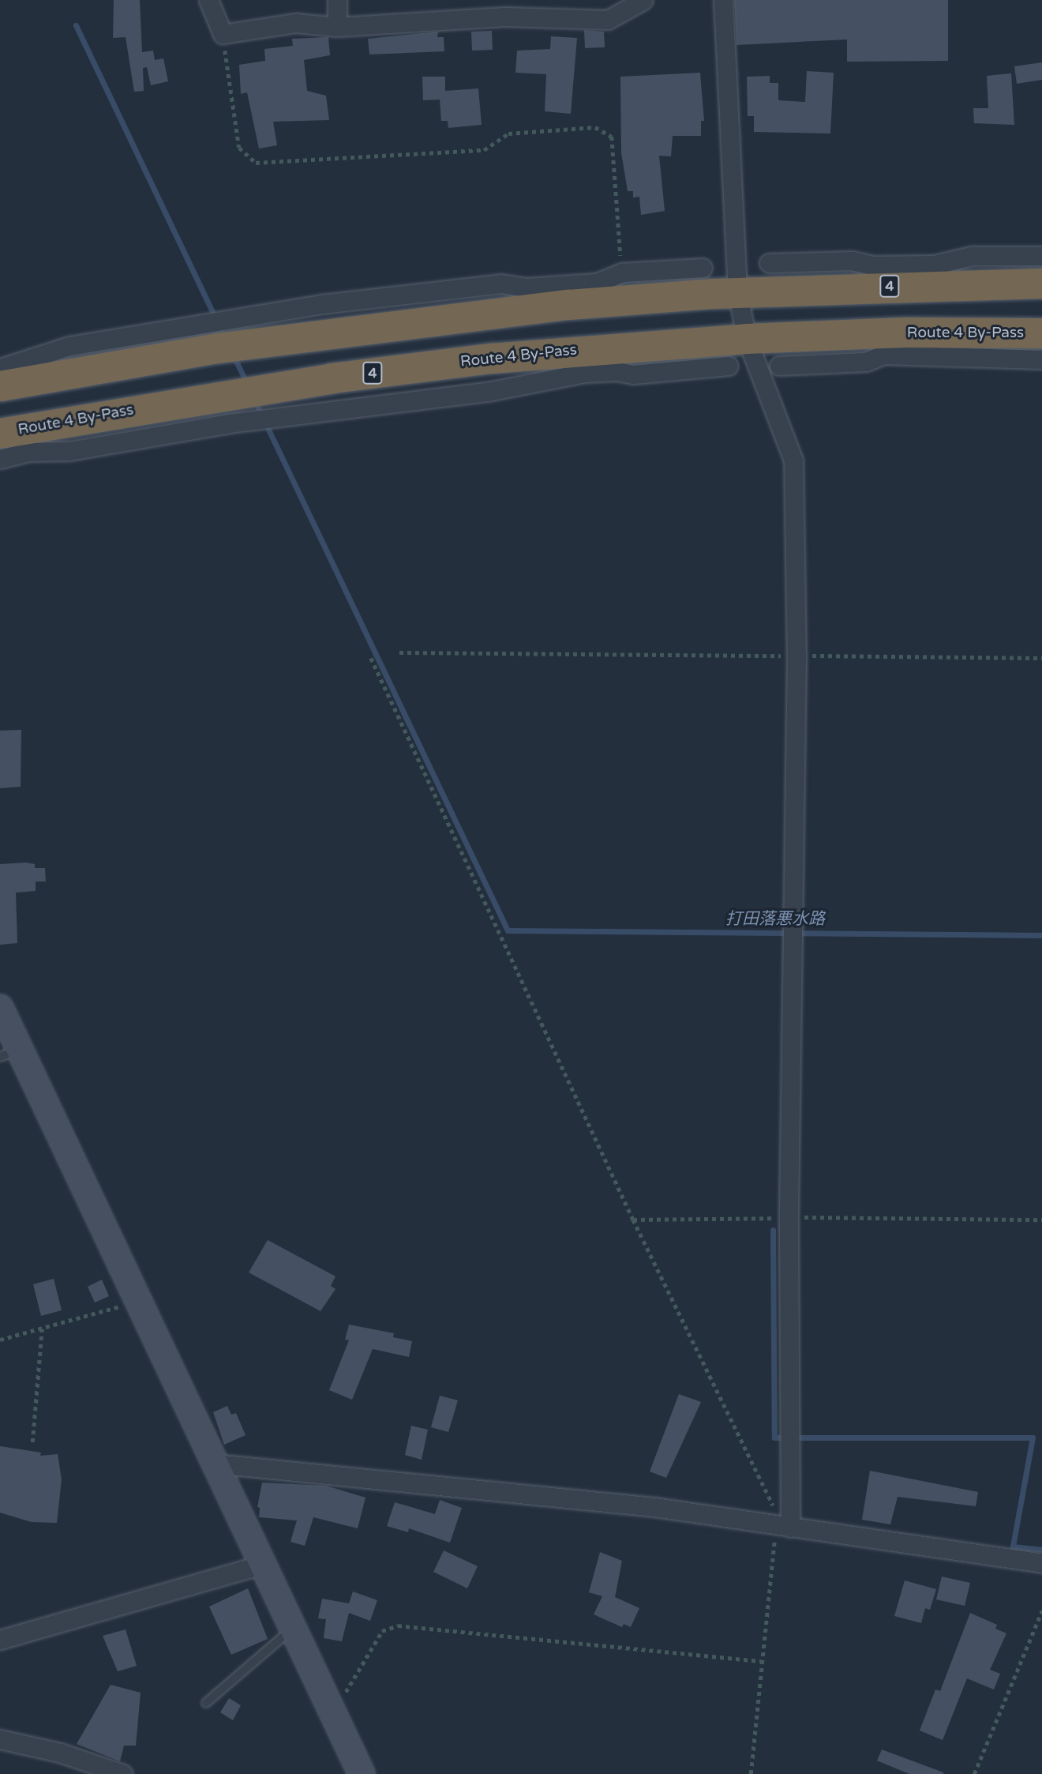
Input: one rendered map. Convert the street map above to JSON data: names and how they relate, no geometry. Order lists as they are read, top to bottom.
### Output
{
  "streets": {
    "highway": ["4", "Route 4 By-Pass"]
  },
  "water": ["打田落悪水路"]
}
